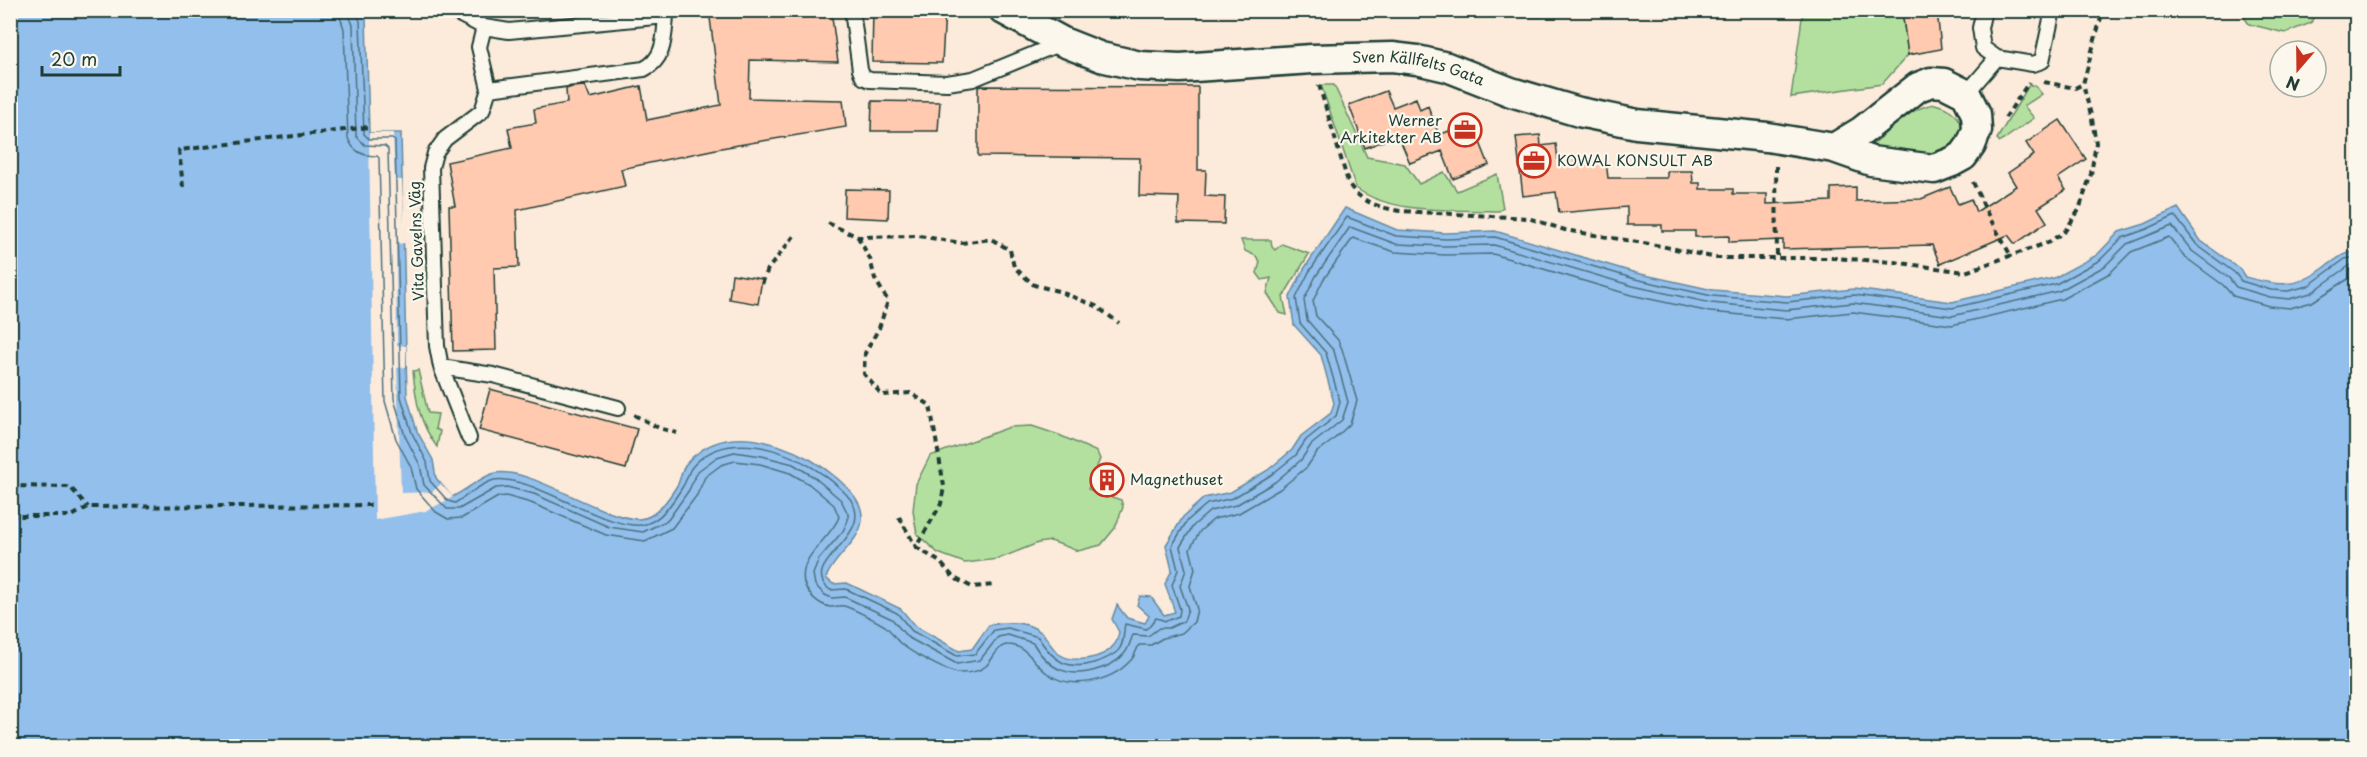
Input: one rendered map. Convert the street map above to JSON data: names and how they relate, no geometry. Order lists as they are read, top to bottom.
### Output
{
  "streets": {
    "street": ["Sven Källfelts Gata"],
    "lane": ["Vita Gavelns Väg"]
  },
  "places": {
    "office": ["Werner Arkitekter AB", "KOWAL KONSULT AB"],
    "building": ["Magnethuset"]
  },
  "scale_bar": "20 m",
  "north": "bottom"
}
